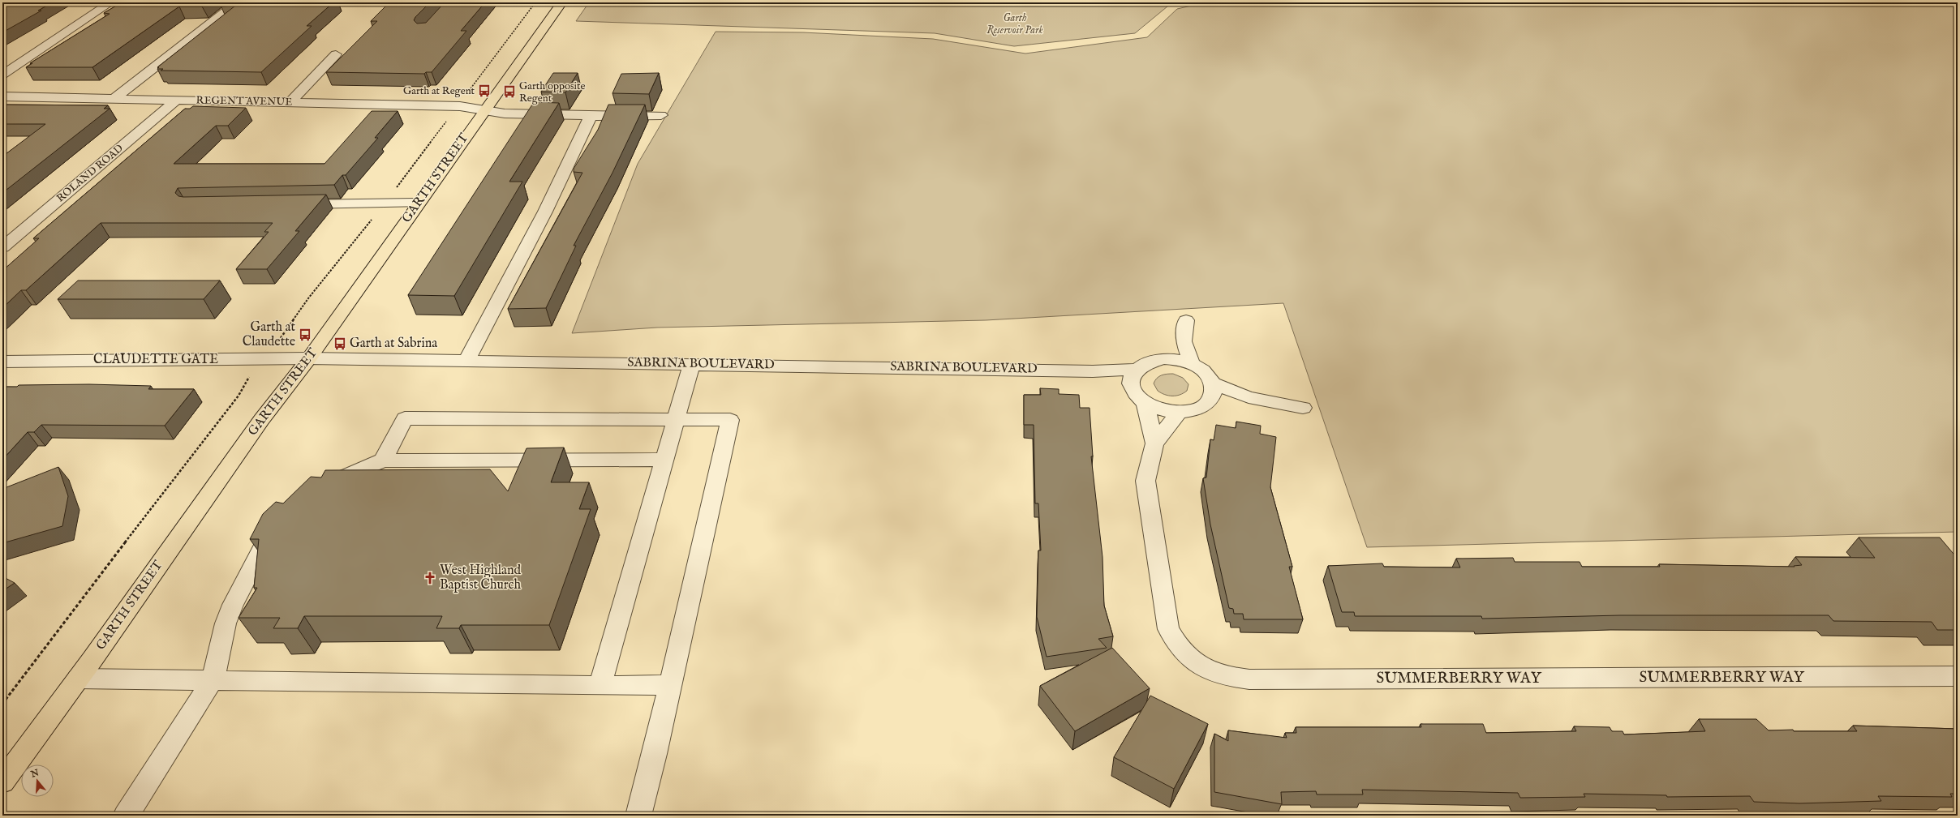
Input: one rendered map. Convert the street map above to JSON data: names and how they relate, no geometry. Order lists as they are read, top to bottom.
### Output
{
  "streets": {
    "main road": ["GARTH STREET"],
    "street": [
      "REGENT AVENUE",
      "ROLAND ROAD",
      "CLAUDETTE GATE",
      "SABRINA BOULEVARD",
      "SUMMERBERRY WAY"
    ]
  },
  "crossings": [
    ["REGENT AVENUE", "ROLAND ROAD"],
    ["REGENT AVENUE", "GARTH STREET"],
    ["GARTH STREET", "CLAUDETTE GATE"],
    ["GARTH STREET", "SABRINA BOULEVARD"],
    ["CLAUDETTE GATE", "SABRINA BOULEVARD"],
    ["SABRINA BOULEVARD", "SUMMERBERRY WAY"]
  ],
  "parks": ["Garth Reservoir Park"],
  "places": {
    "bus stop": [
      "Garth at Regent",
      "Garth opposite Regent",
      "Garth at Claudette",
      "Garth at Sabrina"
    ],
    "church": ["West Highland Baptist Church"]
  },
  "north": "top"
}
